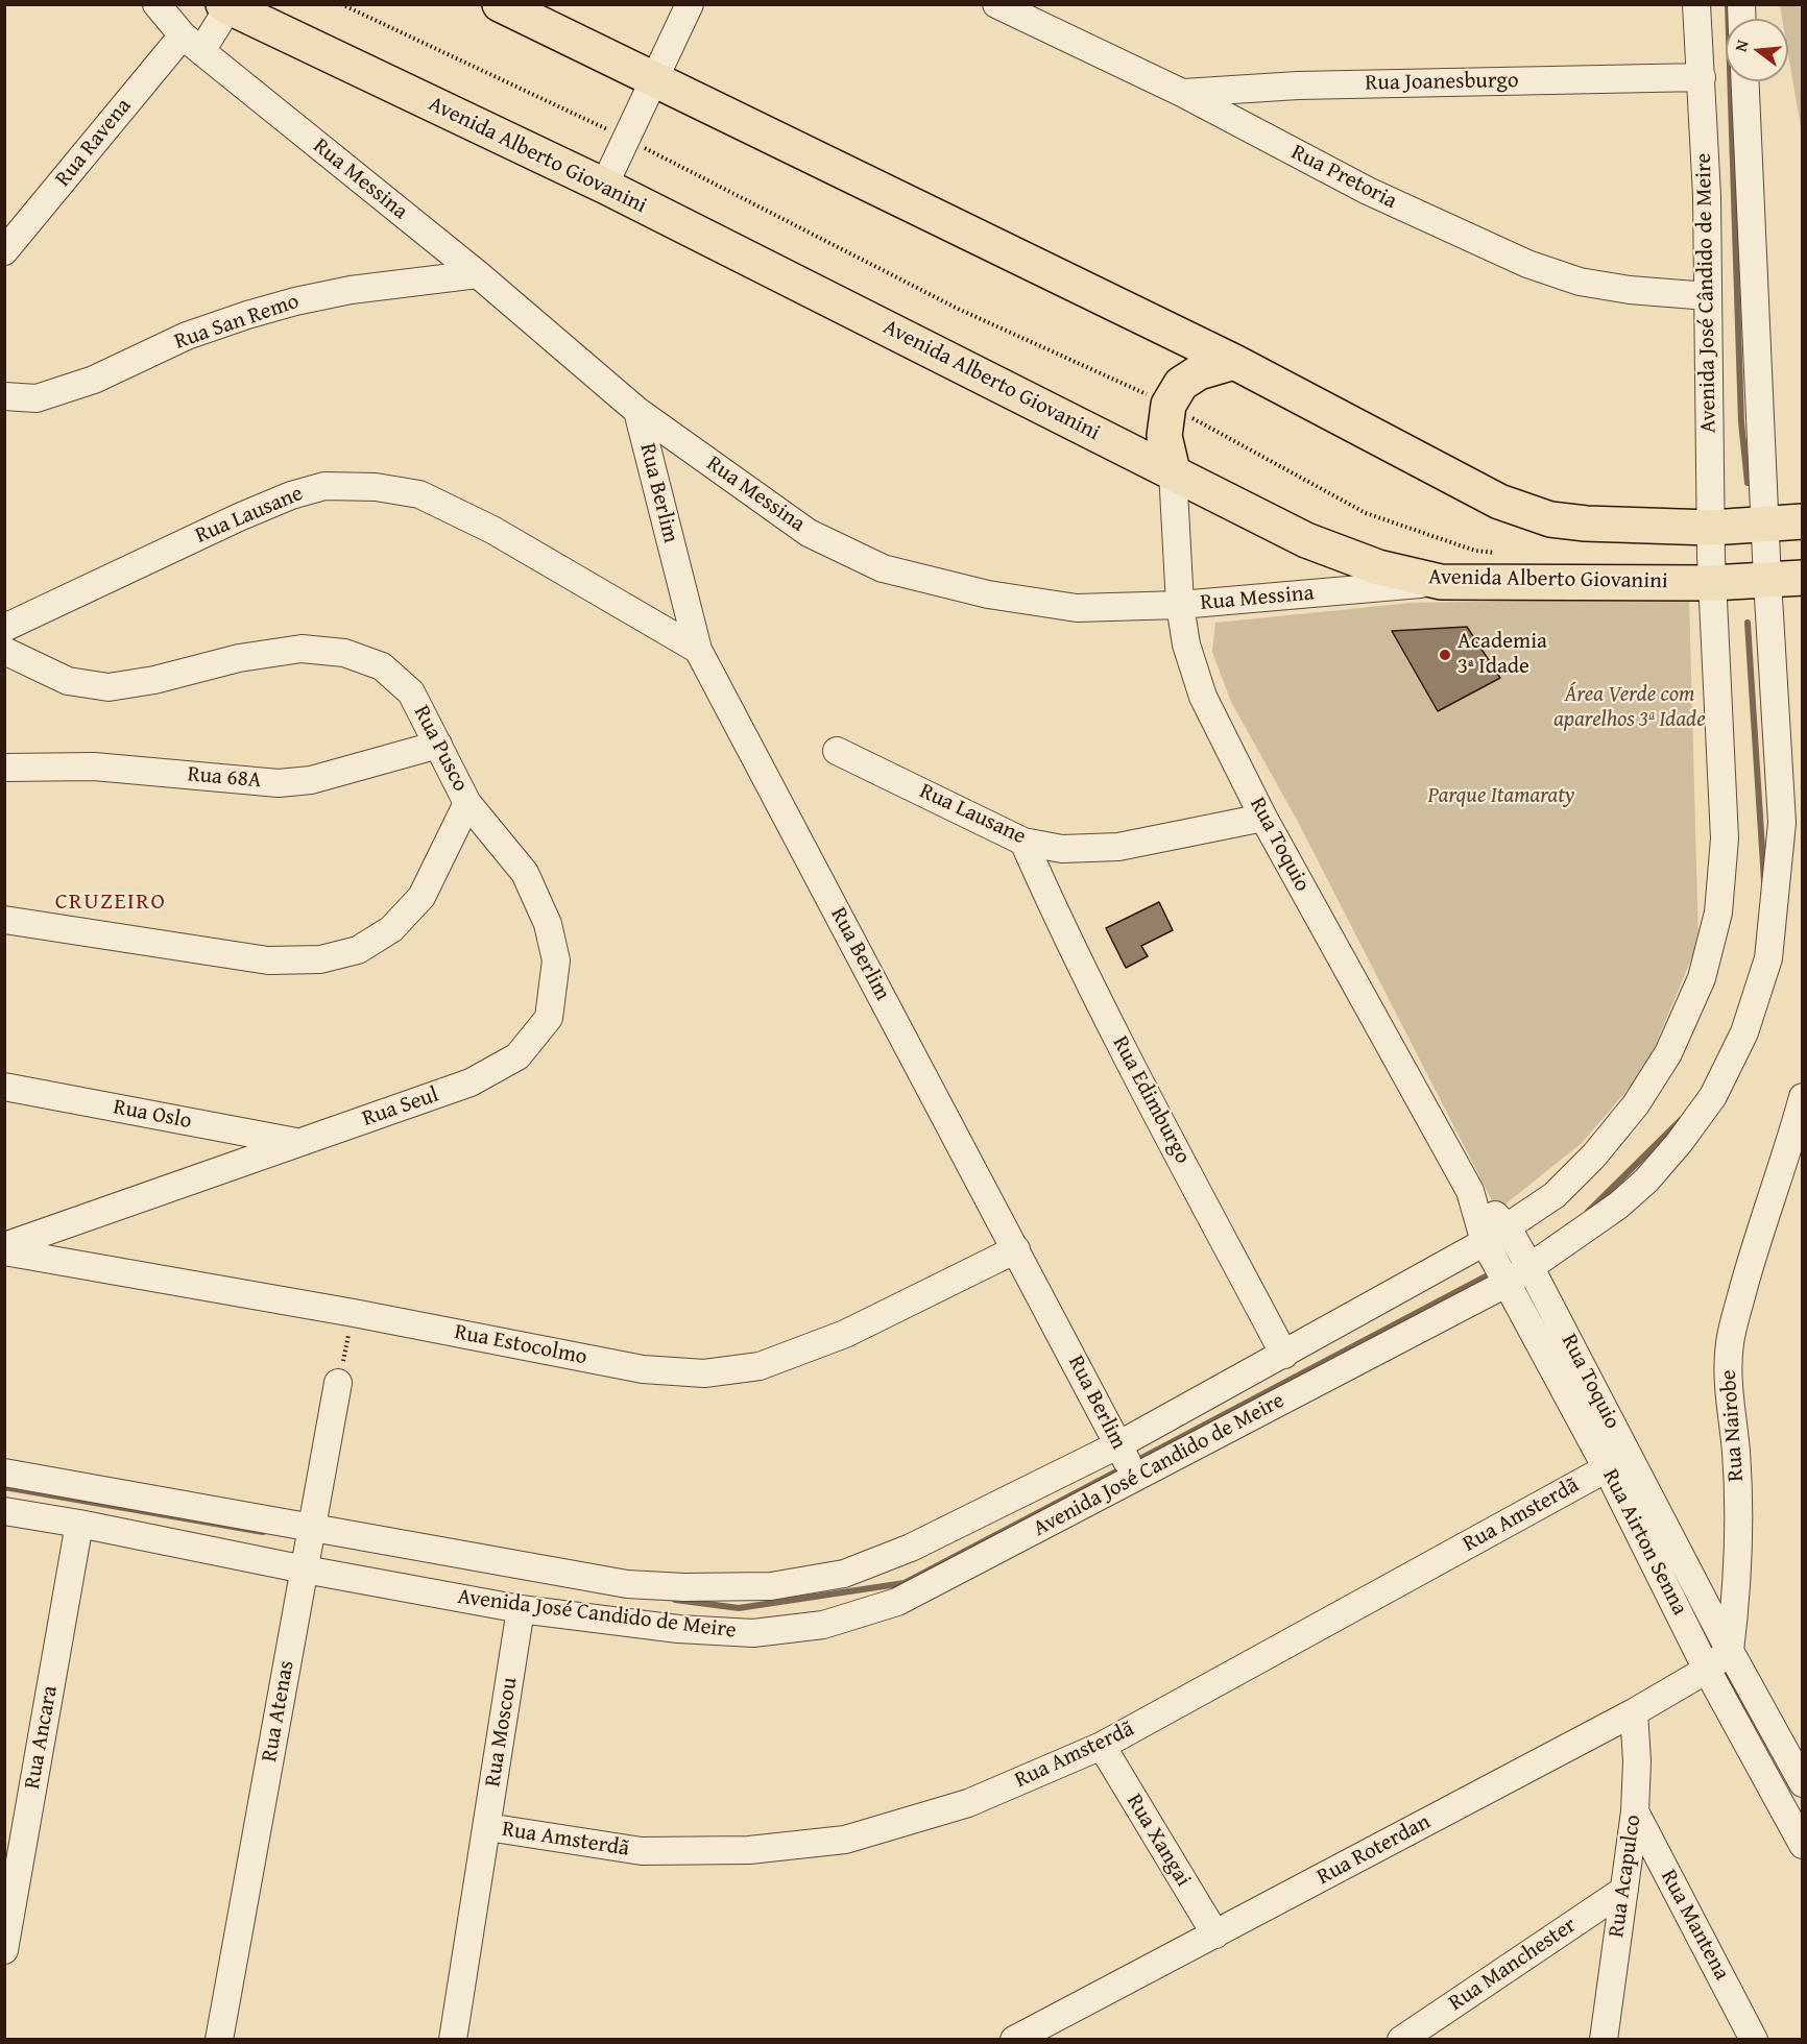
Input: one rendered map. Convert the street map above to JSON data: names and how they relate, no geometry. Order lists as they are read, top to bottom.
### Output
{
  "streets": {
    "main road": ["Avenida Alberto Giovanini"],
    "street": [
      "Rua Joanesburgo",
      "Rua Ravena",
      "Rua Pretoria",
      "Rua Messina",
      "Avenida José Cândido de Meire",
      "Rua San Remo",
      "Rua Berlim",
      "Rua Lausane",
      "Rua Pusco",
      "Rua 68A",
      "Rua Toquio",
      "Rua Edimburgo",
      "Rua Seul",
      "Rua Oslo",
      "Rua Estocolmo",
      "Rua Nairobe",
      "Avenida José Candido de Meire",
      "Rua Amsterdã",
      "Rua Airton Senna",
      "Rua Atenas",
      "Rua Moscou",
      "Rua Ancara",
      "Rua Xangai",
      "Rua Roterdan",
      "Rua Acapulco",
      "Rua Mantena",
      "Rua Manchester"
    ]
  },
  "crossings": [
    ["Rua Joanesburgo", "Rua Pretoria"],
    ["Rua Joanesburgo", "Avenida José Cândido de Meire"],
    ["Rua Ravena", "Rua Messina"],
    ["Avenida Alberto Giovanini", "Rua Messina"],
    ["Avenida Alberto Giovanini", "Avenida José Cândido de Meire"],
    ["Avenida Alberto Giovanini", "Rua Toquio"],
    ["Avenida Alberto Giovanini", "Avenida José Candido de Meire"],
    ["Rua Pretoria", "Avenida José Cândido de Meire"],
    ["Rua Messina", "Rua San Remo"],
    ["Rua Messina", "Rua Berlim"],
    ["Rua Messina", "Rua Toquio"],
    ["Avenida José Cândido de Meire", "Avenida José Candido de Meire"],
    ["Rua Berlim", "Rua Lausane"],
    ["Rua Berlim", "Rua Estocolmo"],
    ["Rua Berlim", "Avenida José Candido de Meire"],
    ["Rua Lausane", "Rua Toquio"],
    ["Rua Lausane", "Rua Edimburgo"],
    ["Rua Pusco", "Rua 68A"],
    ["Rua Pusco", "Rua Seul"],
    ["Rua Toquio", "Rua Nairobe"],
    ["Rua Toquio", "Avenida José Candido de Meire"],
    ["Rua Toquio", "Rua Airton Senna"],
    ["Rua Toquio", "Rua Roterdan"],
    ["Rua Edimburgo", "Avenida José Candido de Meire"],
    ["Rua Seul", "Rua Oslo"],
    ["Rua Nairobe", "Rua Roterdan"],
    ["Avenida José Candido de Meire", "Rua Airton Senna"],
    ["Avenida José Candido de Meire", "Rua Atenas"],
    ["Avenida José Candido de Meire", "Rua Moscou"],
    ["Avenida José Candido de Meire", "Rua Ancara"],
    ["Rua Amsterdã", "Rua Airton Senna"],
    ["Rua Amsterdã", "Rua Moscou"],
    ["Rua Amsterdã", "Rua Xangai"],
    ["Rua Airton Senna", "Rua Roterdan"],
    ["Rua Xangai", "Rua Roterdan"],
    ["Rua Roterdan", "Rua Acapulco"],
    ["Rua Acapulco", "Rua Mantena"],
    ["Rua Acapulco", "Rua Manchester"]
  ],
  "districts": ["CRUZEIRO"],
  "parks": ["Área Verde com aparelhos 3ª Idade", "Parque Itamaraty"],
  "places": ["Academia 3ª Idade"],
  "north": "left"
}
